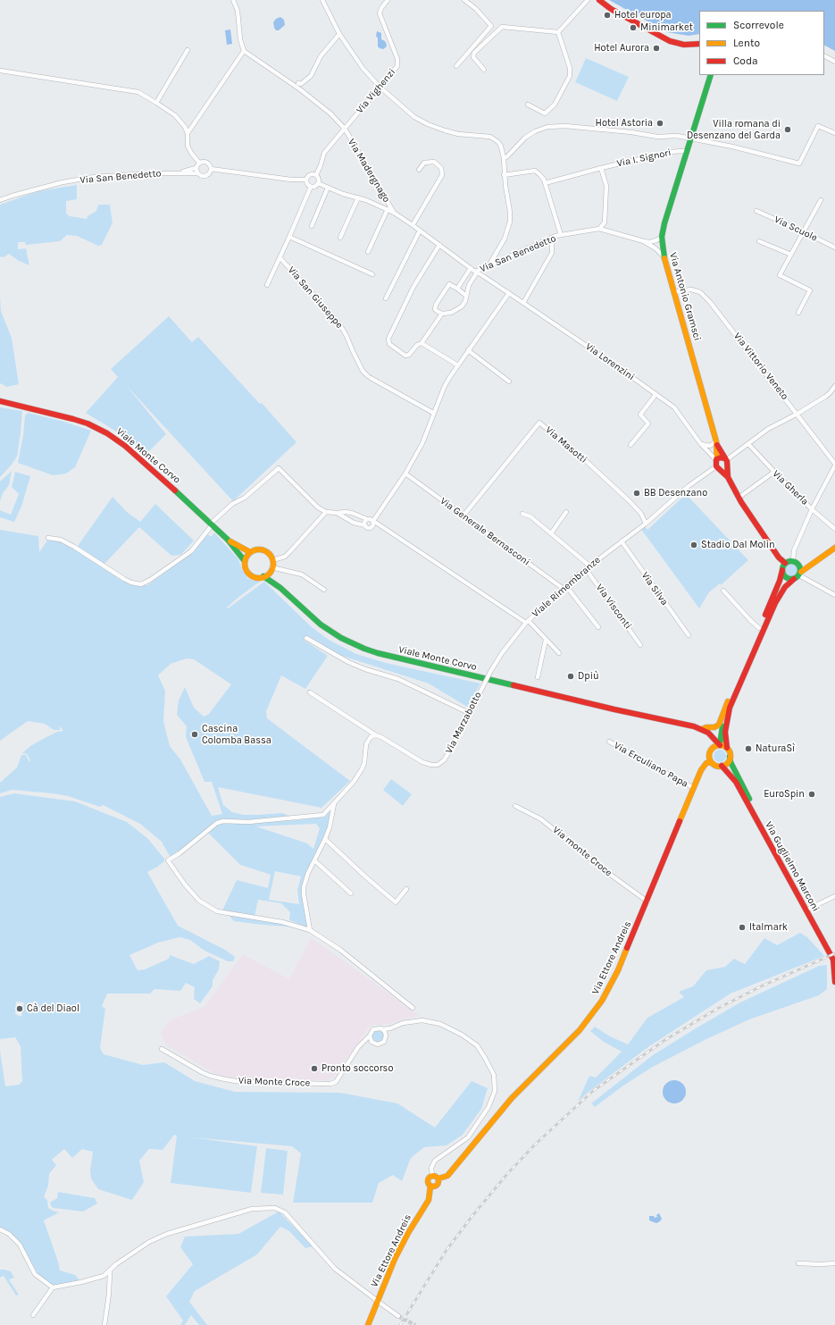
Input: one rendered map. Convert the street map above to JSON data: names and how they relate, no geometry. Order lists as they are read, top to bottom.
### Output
{
  "streets": {
    "main road": [
      "Via Antonio Gramsci",
      "Viale Monte Corvo",
      "Via Guglielmo Marconi",
      "Via Ettore Andreis"
    ],
    "street": [
      "Via Vighenzi",
      "Via I. Signori",
      "Via Madergnago",
      "Via San Benedetto",
      "Via Scuole",
      "Via San Giuseppe",
      "Via Lorenzini",
      "Via Vittorio Veneto",
      "Via Masotti",
      "Via Gherla",
      "Via Generale Bernasconi",
      "Viale Rimembranze",
      "Via Silva",
      "Via Visconti",
      "Via Marzabotto",
      "Via Erculiano Papa",
      "Via monte Croce",
      "Via Monte Croce"
    ]
  },
  "crossings": [
    ["Via Vighenzi", "Via Madergnago"],
    ["Via Vighenzi", "Via San Benedetto"],
    ["Via I. Signori", "Via Antonio Gramsci"],
    ["Via Madergnago", "Via San Benedetto"],
    ["Via San Benedetto", "Via Lorenzini"],
    ["Via Antonio Gramsci", "Via Lorenzini"],
    ["Via Antonio Gramsci", "Via Vittorio Veneto"],
    ["Via Antonio Gramsci", "Viale Rimembranze"],
    ["Via Lorenzini", "Viale Rimembranze"],
    ["Via Masotti", "Via Generale Bernasconi"],
    ["Via Masotti", "Viale Rimembranze"],
    ["Via Generale Bernasconi", "Viale Rimembranze"],
    ["Viale Rimembranze", "Via Silva"],
    ["Viale Rimembranze", "Via Visconti"],
    ["Viale Rimembranze", "Via Marzabotto"],
    ["Via Erculiano Papa", "Via Ettore Andreis"],
    ["Via monte Croce", "Via Ettore Andreis"],
    ["Via Guglielmo Marconi", "Via Ettore Andreis"]
  ],
  "places": [
    "Hotel europa",
    "Minimarket",
    "Hotel Aurora",
    "Hotel Astoria",
    "Villa romana di Desenzano del Garda",
    "BB Desenzano",
    "Stadio Dal Molin",
    "Dpiù",
    "Cascina Colomba Bassa",
    "NaturaSì",
    "EuroSpin",
    "Italmark",
    "Cà del Diaol",
    "Pronto soccorso"
  ],
  "legend": ["Scorrevole", "Lento", "Coda"]
}
